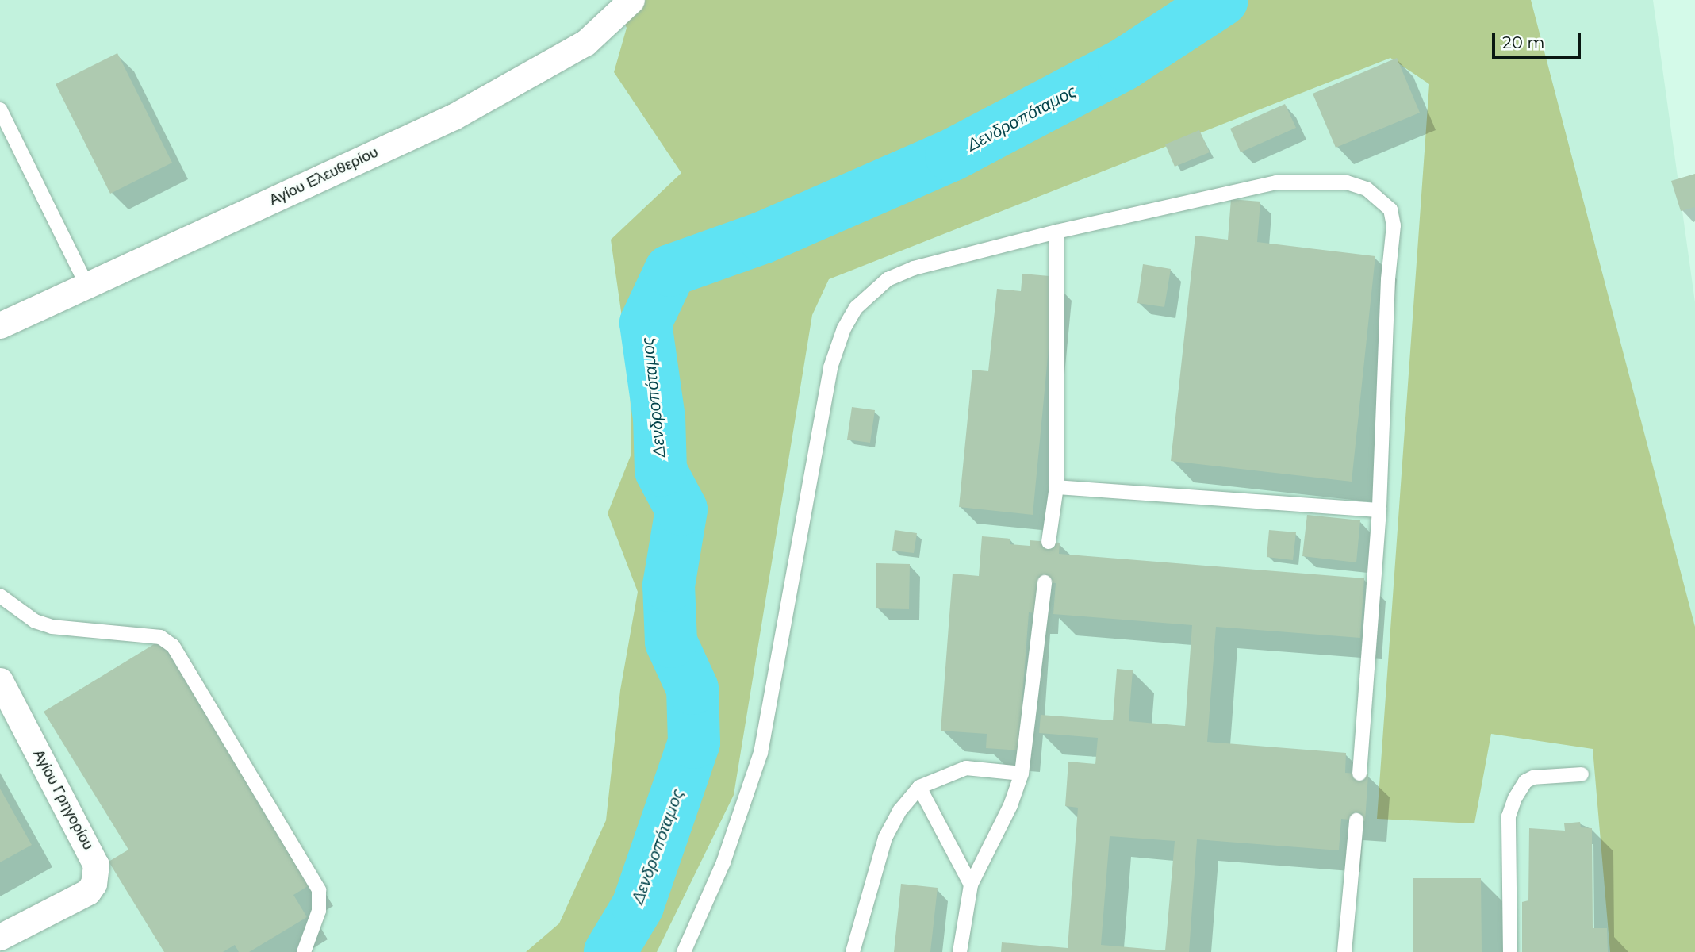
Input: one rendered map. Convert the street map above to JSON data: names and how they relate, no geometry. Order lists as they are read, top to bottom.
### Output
{
  "streets": {
    "street": ["Αγίου Ελευθερίου", "Αγίου Γρηγορίου"]
  },
  "water": ["Δενδροπόταμος"],
  "scale_bar": "20 m"
}
